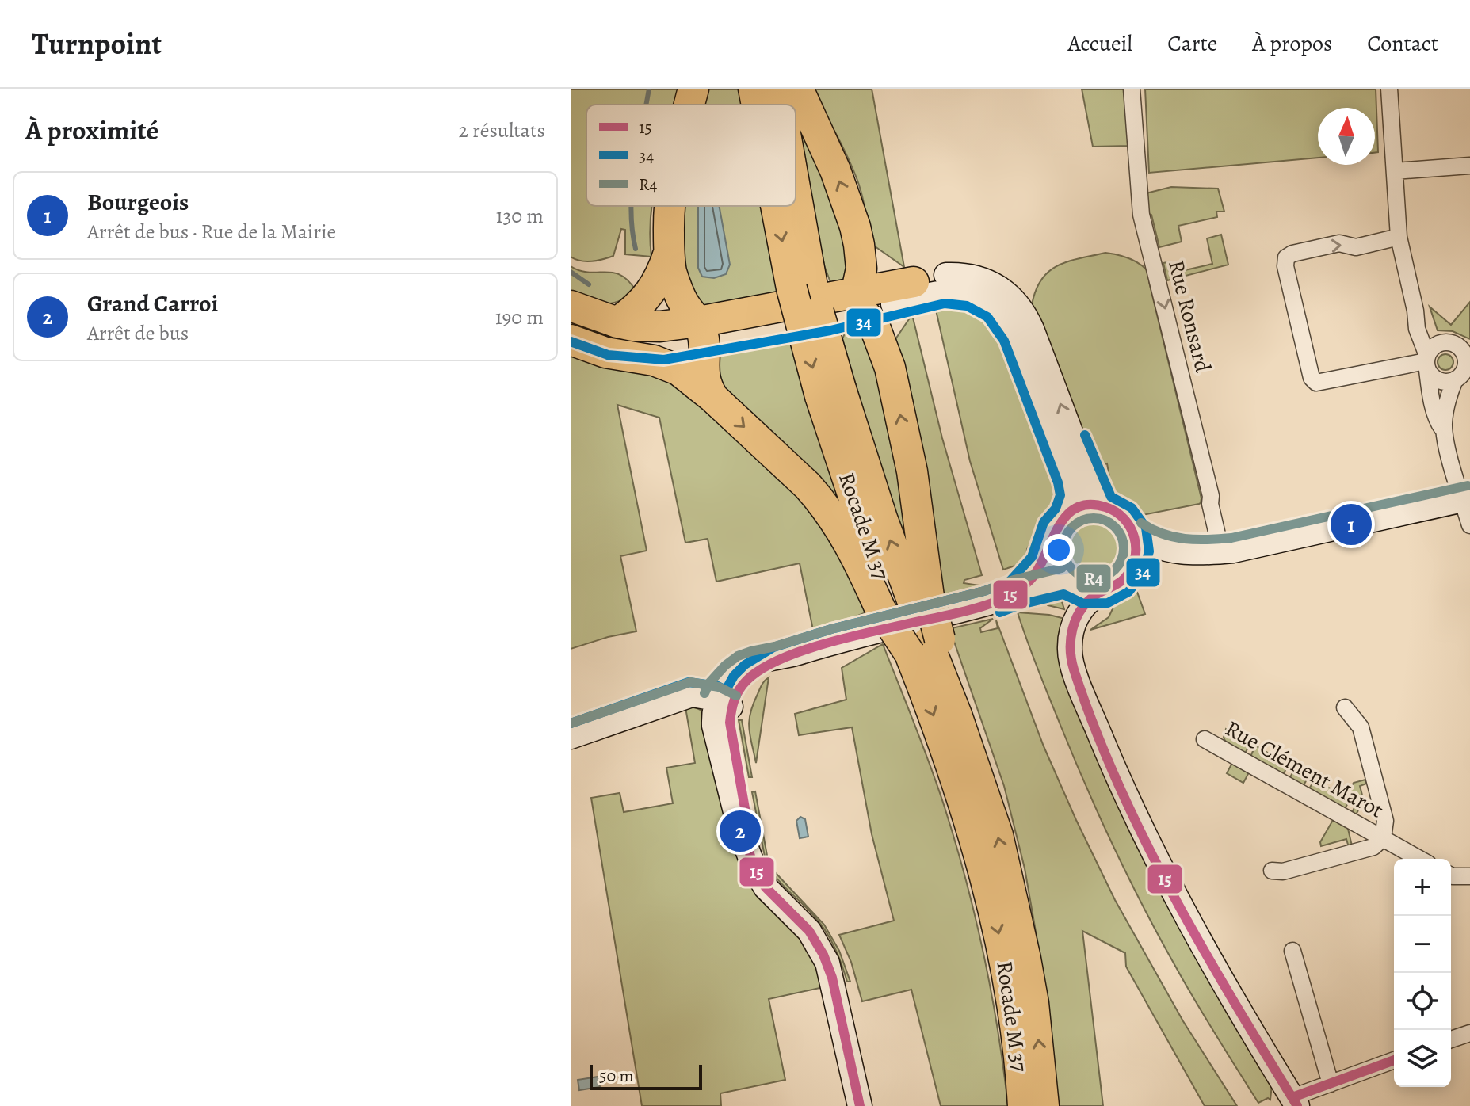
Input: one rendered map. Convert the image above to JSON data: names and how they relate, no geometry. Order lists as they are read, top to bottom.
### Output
{
  "streets": {
    "highway": ["Rocade M 37"],
    "street": ["Rue Ronsard", "Rue Clément Marot"]
  },
  "one_way": ["Rue Ronsard"],
  "lines": ["transit line 34", "transit line R4", "transit line 15"],
  "legend": ["15", "34", "R4"],
  "scale_bar": "50 m",
  "north": "top",
  "page": {
    "header": "Turnpoint",
    "nav": [
      "Accueil",
      "Carte",
      "À propos",
      "Contact"
    ],
    "heading": ["À proximité", "2 résultats"],
    "list": [
      {
        "mark": "1",
        "name": "Bourgeois",
        "note": "Arrêt de bus · Rue de la Mairie",
        "value": "130 m"
      },
      {
        "mark": "2",
        "name": "Grand Carroi",
        "note": "Arrêt de bus",
        "value": "190 m"
      }
    ],
    "pins": ["1", "2"],
    "map_buttons": ["+", "−"],
    "scale": "50 m"
  }
}
